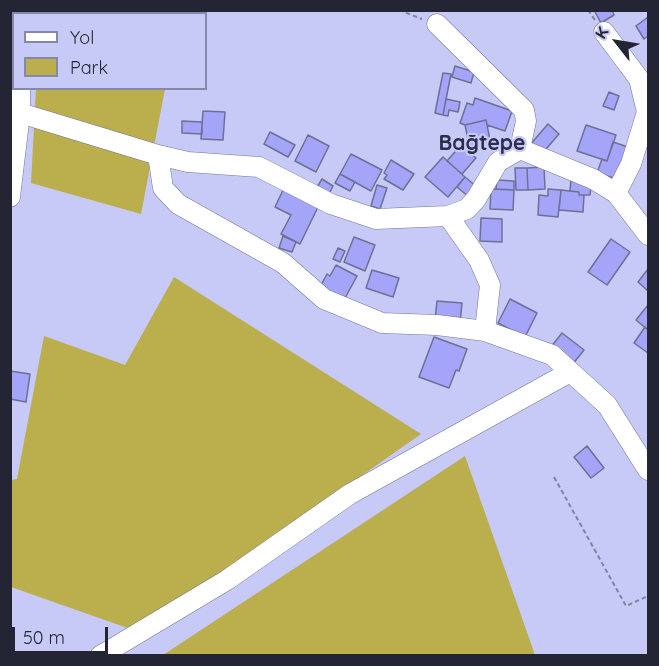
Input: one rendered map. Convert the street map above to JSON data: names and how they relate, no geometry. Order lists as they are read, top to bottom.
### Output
{
  "districts": ["Bağtepe"],
  "legend": ["Yol", "Park"],
  "scale_bar": "50 m",
  "north": "top left"
}
